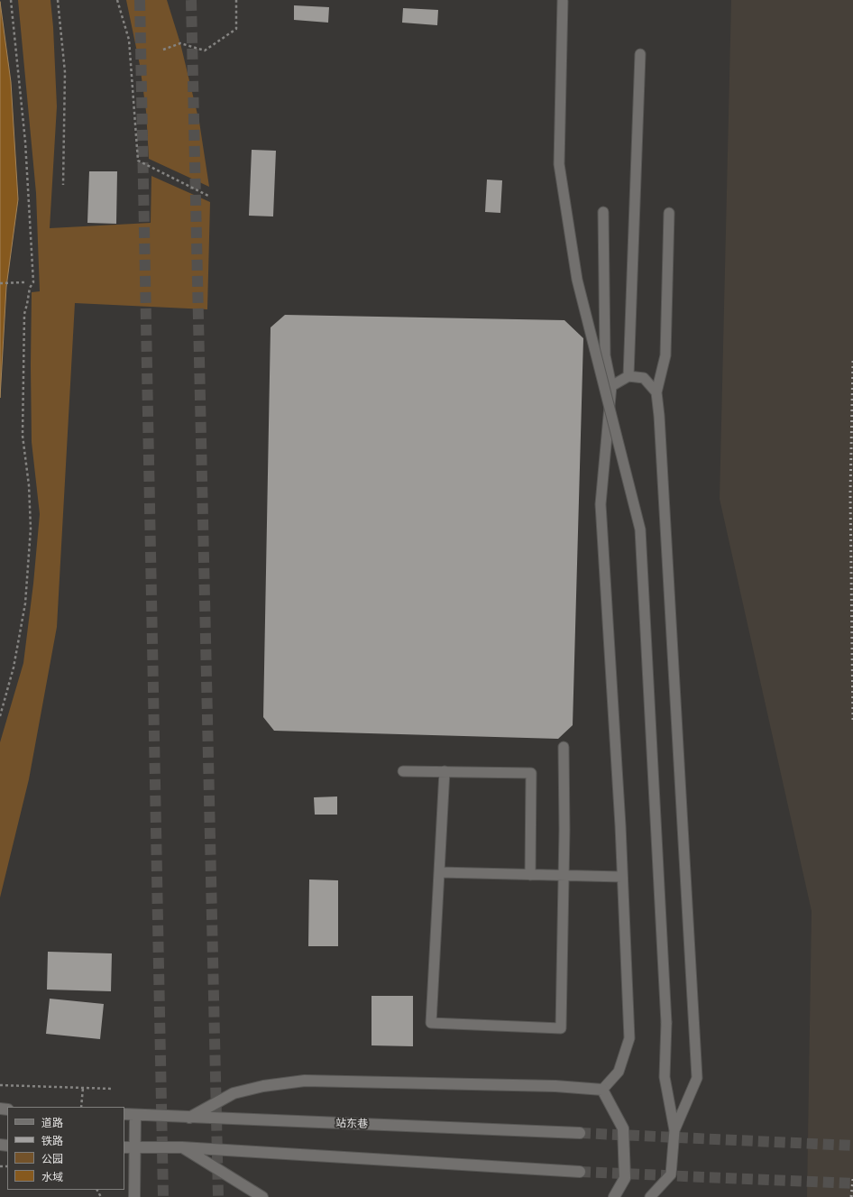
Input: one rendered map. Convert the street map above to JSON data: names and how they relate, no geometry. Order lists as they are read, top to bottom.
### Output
{
  "streets": {
    "main road": ["站东巷"]
  },
  "legend": [
    "道路",
    "铁路",
    "公园",
    "水域"
  ]
}
